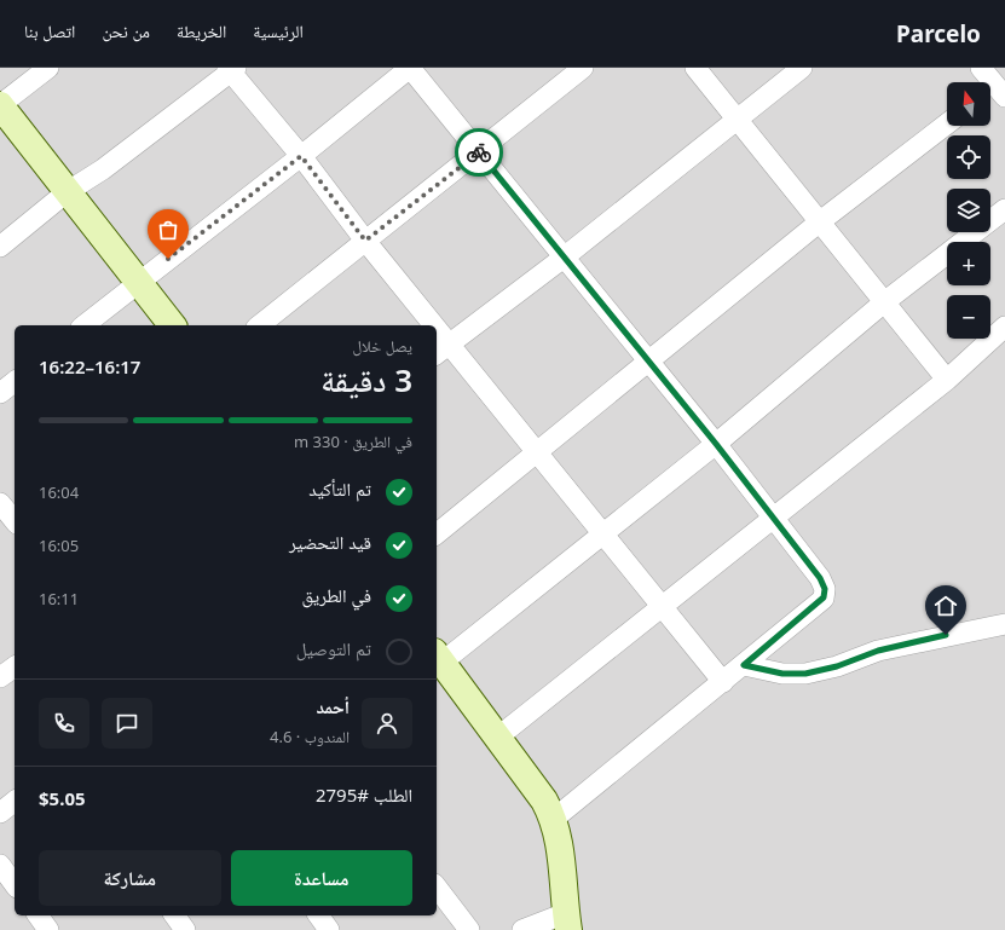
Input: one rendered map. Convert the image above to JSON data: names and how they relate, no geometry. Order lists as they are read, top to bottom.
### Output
{
  "north": "top",
  "page": {
    "header": "Parcelo",
    "nav": [
      "الرئيسية",
      "الخريطة",
      "من نحن",
      "اتصل بنا"
    ],
    "map_buttons": ["+", "−"],
    "heading": ["3 دقيقة", "يصل خلال", "16:17–16:22"],
    "panel": [
      "أحمد",
      "المندوب · 4.6",
      "الطلب #2795",
      "$5.05"
    ],
    "bar": "في الطريق · 330 m",
    "list": [
      ["تم التأكيد", "16:04"],
      ["قيد التحضير", "16:05"],
      ["في الطريق", "16:11"],
      "تم التوصيل"
    ],
    "buttons": ["مساعدة", "مشاركة"]
  }
}
